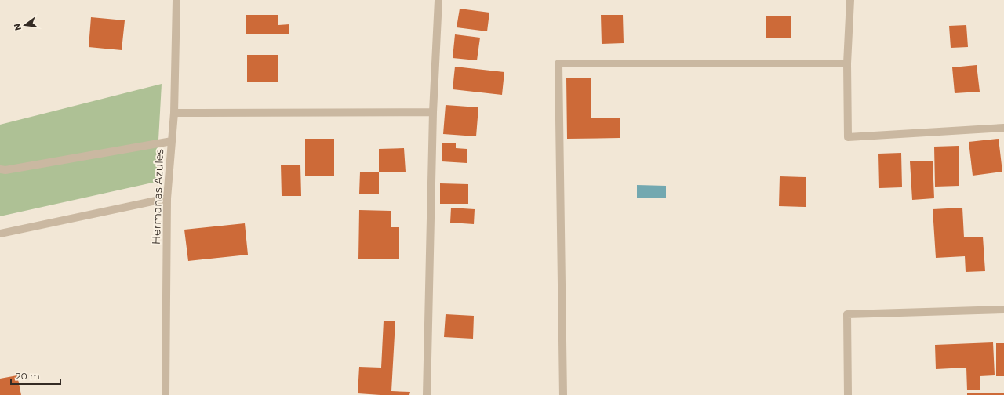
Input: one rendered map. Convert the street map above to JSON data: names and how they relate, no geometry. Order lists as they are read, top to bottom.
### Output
{
  "streets": {
    "street": ["Hermanas Azules"]
  },
  "scale_bar": "20 m",
  "north": "left"
}
